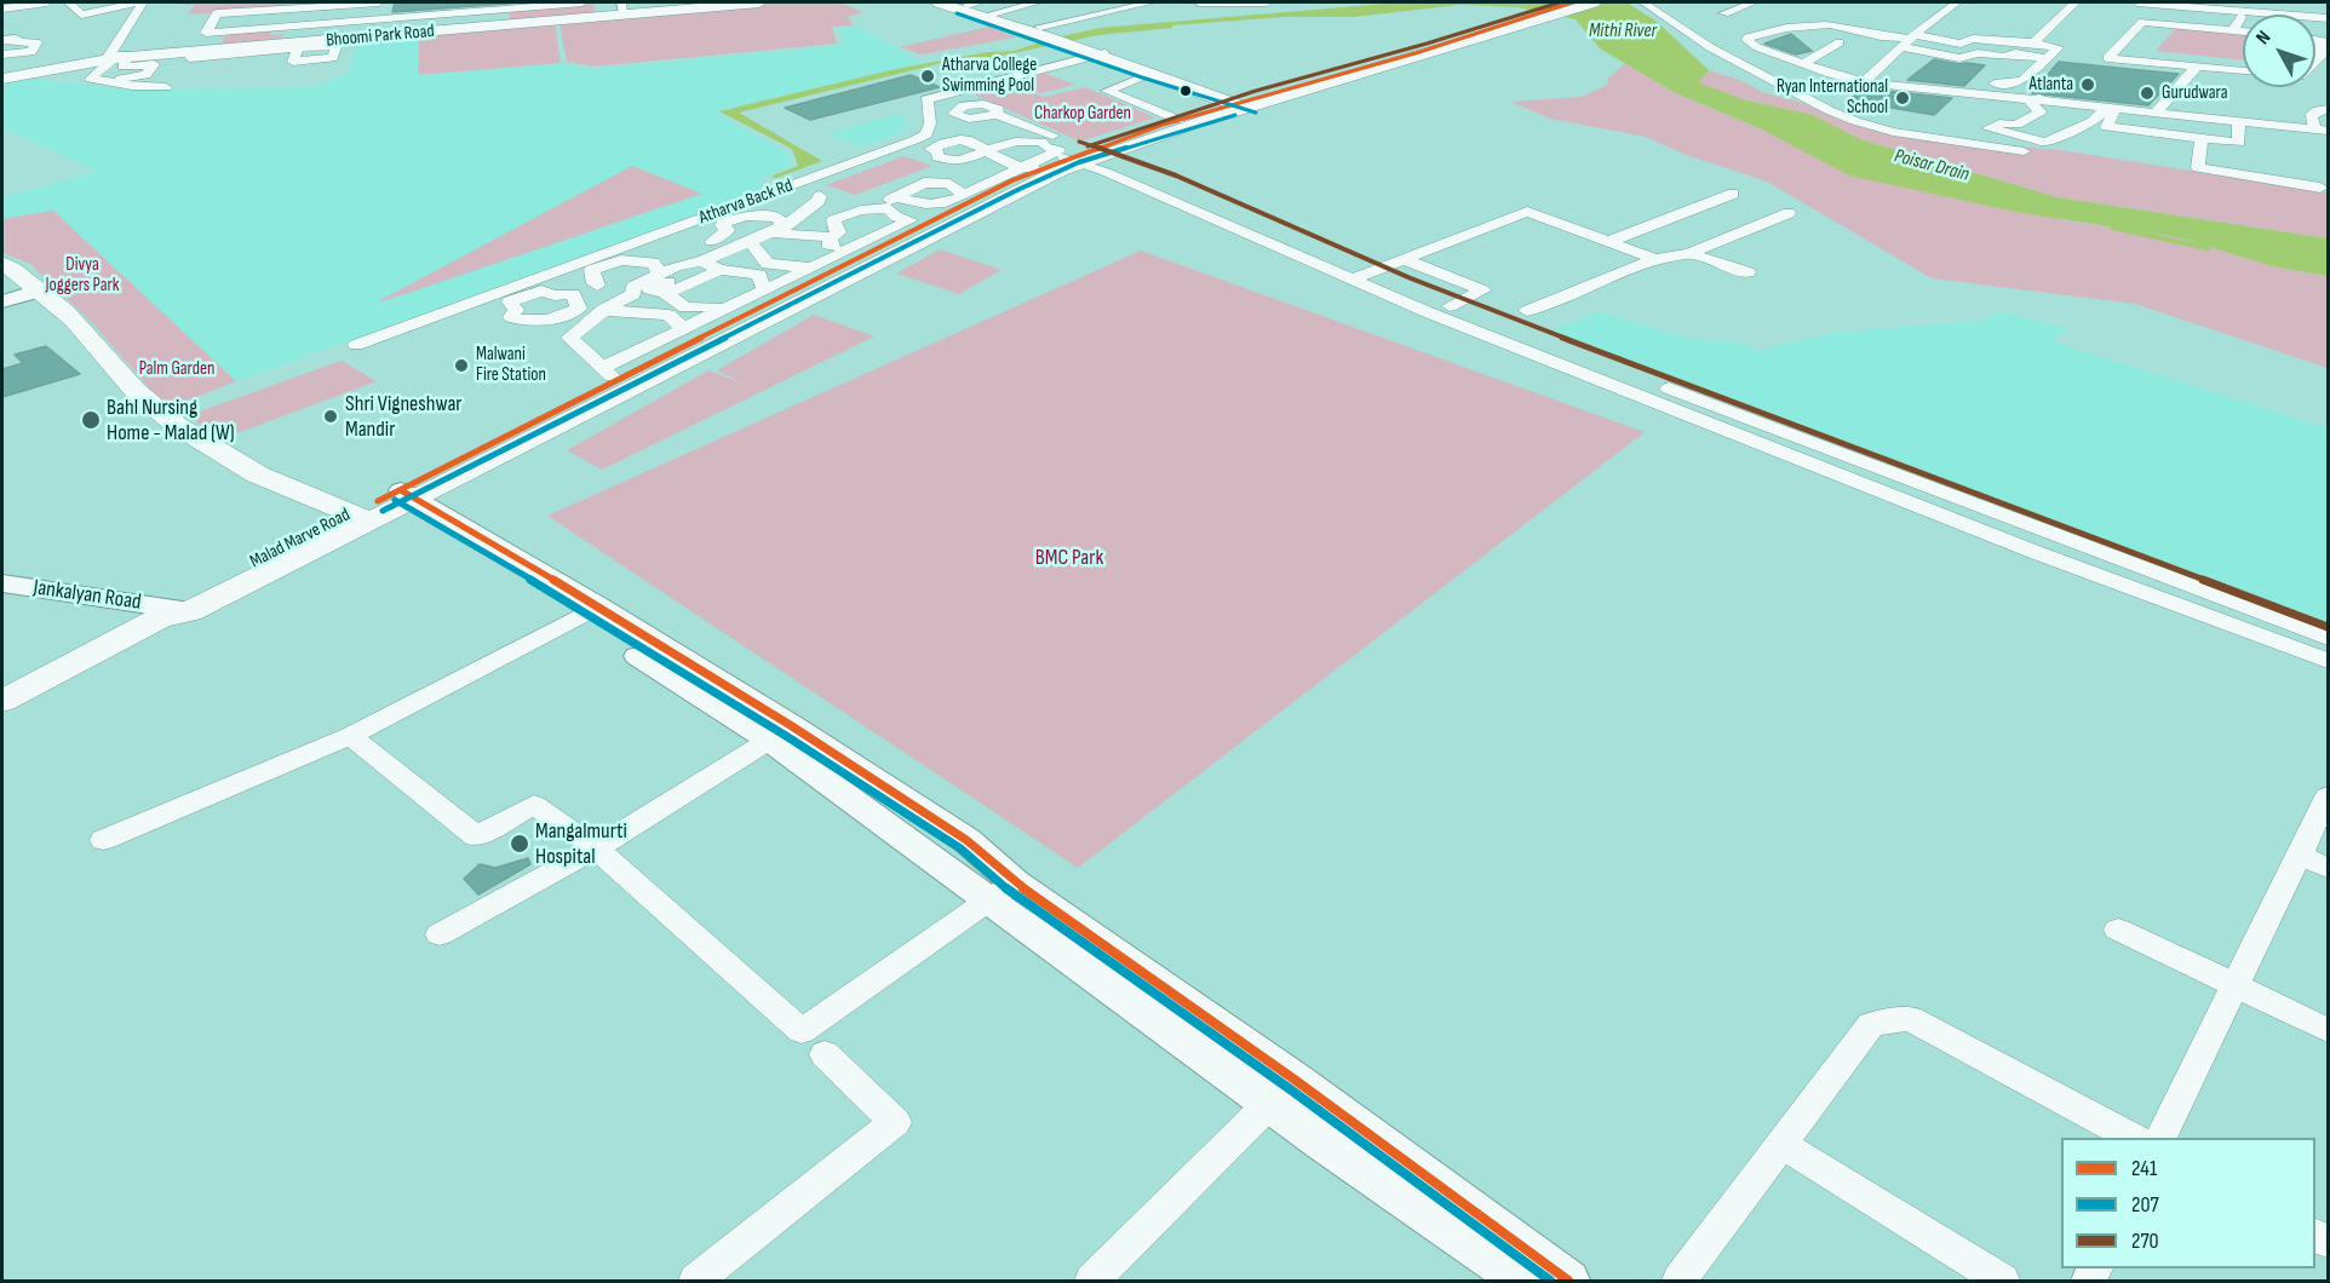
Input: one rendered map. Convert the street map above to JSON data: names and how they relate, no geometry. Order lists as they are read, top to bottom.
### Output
{
  "streets": {
    "main road": ["Bhoomi Park Road", "Malad Marve Road"],
    "street": ["Atharva Back Rd", "Jankalyan Road"]
  },
  "crossings": [
    ["Malad Marve Road", "Jankalyan Road"]
  ],
  "water": ["Mithi River", "Poisar Drain"],
  "parks": [
    "Charkop Garden",
    "Divya Joggers Park",
    "Palm Garden",
    "BMC Park"
  ],
  "places": [
    "Atharva College Swimming Pool",
    "Atlanta",
    "Gurudwara",
    "Ryan International School",
    "Malwani Fire Station",
    "Shri Vigneshwar Mandir",
    "Bahl Nursing Home - Malad (W)",
    "Mangalmurti Hospital"
  ],
  "lines": ["transit line 241", "transit line 270", "transit line 207"],
  "legend": ["241", "207", "270"],
  "north": "top left"
}
